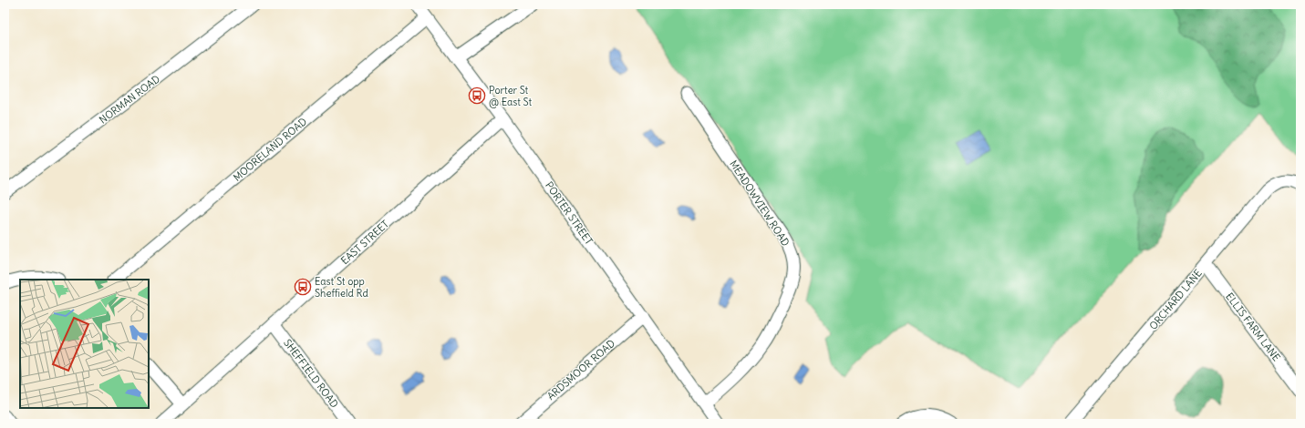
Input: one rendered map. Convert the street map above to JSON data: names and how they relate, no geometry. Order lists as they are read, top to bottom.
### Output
{
  "streets": {
    "street": [
      "NORMAN ROAD",
      "MOORELAND ROAD",
      "MEADOWVIEW ROAD",
      "PORTER STREET",
      "EAST STREET",
      "ORCHARD LANE",
      "ELLIS FARM LANE",
      "ARDSMOOR ROAD",
      "SHEFFIELD ROAD"
    ]
  },
  "crossings": [
    ["MOORELAND ROAD", "PORTER STREET"],
    ["MEADOWVIEW ROAD", "PORTER STREET"],
    ["PORTER STREET", "EAST STREET"],
    ["PORTER STREET", "ARDSMOOR ROAD"],
    ["EAST STREET", "SHEFFIELD ROAD"],
    ["ORCHARD LANE", "ELLIS FARM LANE"]
  ],
  "places": {
    "bus stop": ["Porter St @ East St", "East St opp Sheffield Rd"]
  }
}
